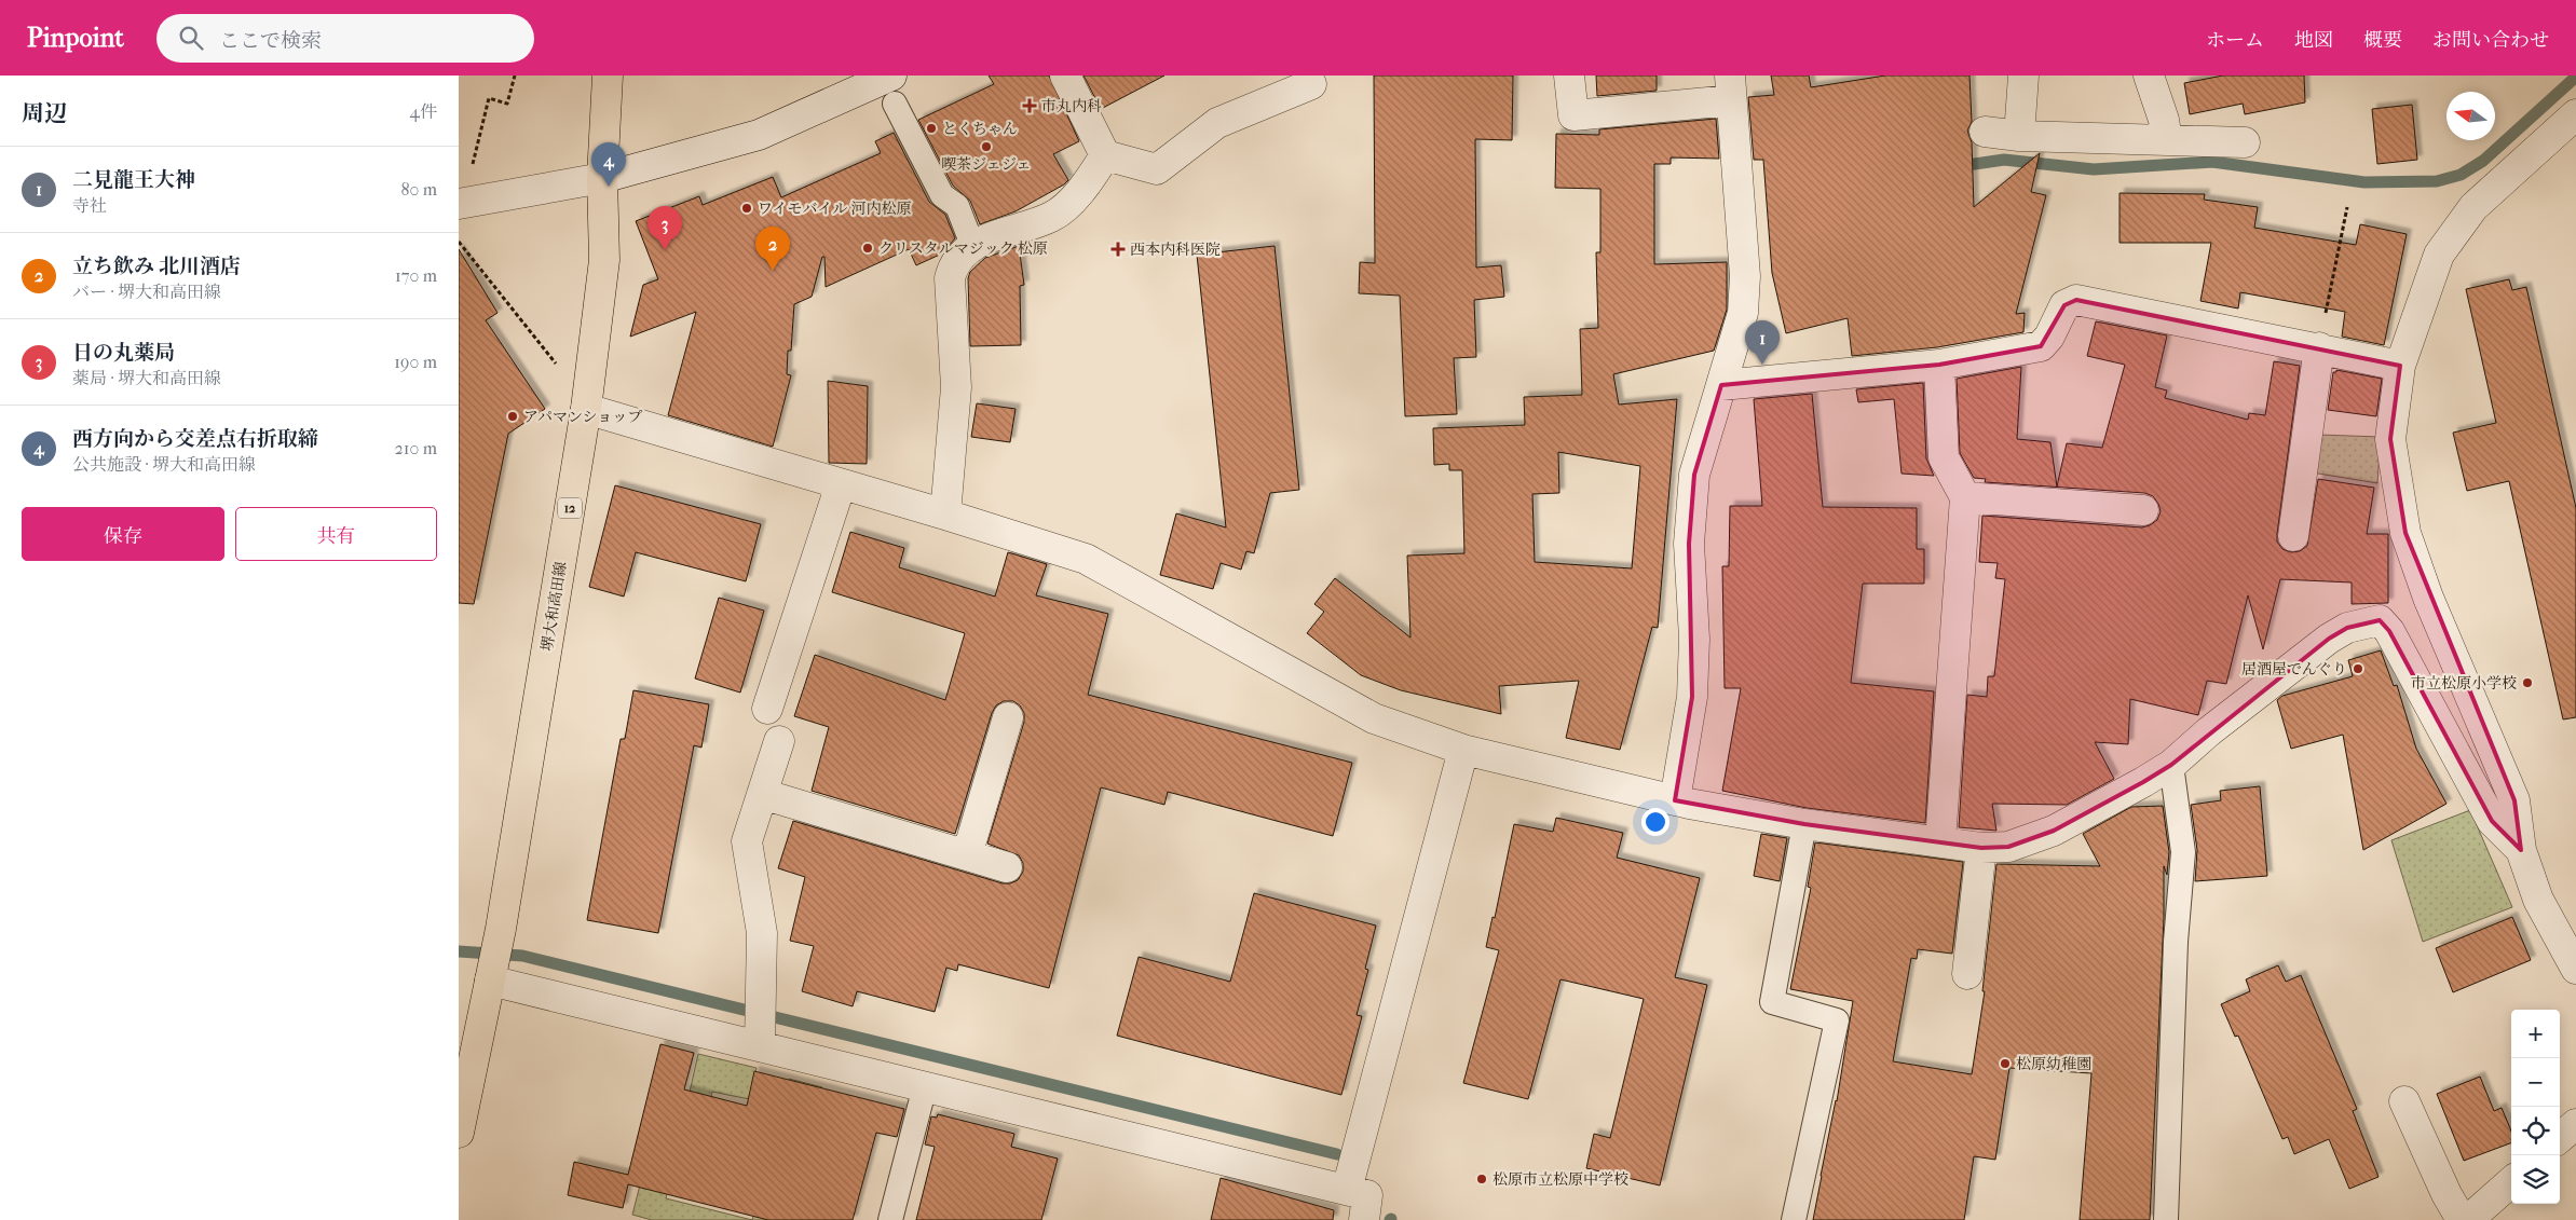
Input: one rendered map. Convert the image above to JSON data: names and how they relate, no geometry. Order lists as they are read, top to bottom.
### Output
{
  "streets": {
    "main road": ["12", "堺大和高田線"]
  },
  "places": {
    "health": ["市丸内科", "西本内科医院"],
    "other": [
      "とくちゃん",
      "喫茶ジェジェ",
      "ワイモバイル 河内松原",
      "クリスタルマジック 松原",
      "アパマンショップ",
      "居酒屋でんぐり",
      "市立松原小学校",
      "松原幼稚園",
      "松原市立松原中学校"
    ]
  },
  "north": "left",
  "page": {
    "header": "Pinpoint",
    "search": "ここで検索",
    "nav": [
      "ホーム",
      "地図",
      "概要",
      "お問い合わせ"
    ],
    "heading": ["周辺", "4件"],
    "pins": [
      "4",
      "3",
      "2",
      "1"
    ],
    "list": [
      {
        "mark": "1",
        "name": "二見龍王大神",
        "note": "寺社",
        "value": "80 m"
      },
      {
        "mark": "2",
        "name": "立ち飲み 北川酒店",
        "note": "バー · 堺大和高田線",
        "value": "170 m"
      },
      {
        "mark": "3",
        "name": "日の丸薬局",
        "note": "薬局 · 堺大和高田線",
        "value": "190 m"
      },
      {
        "mark": "4",
        "name": "西方向から交差点右折取締",
        "note": "公共施設 · 堺大和高田線",
        "value": "210 m"
      }
    ],
    "buttons": ["保存", "共有"],
    "map_buttons": ["+", "−"]
  }
}
